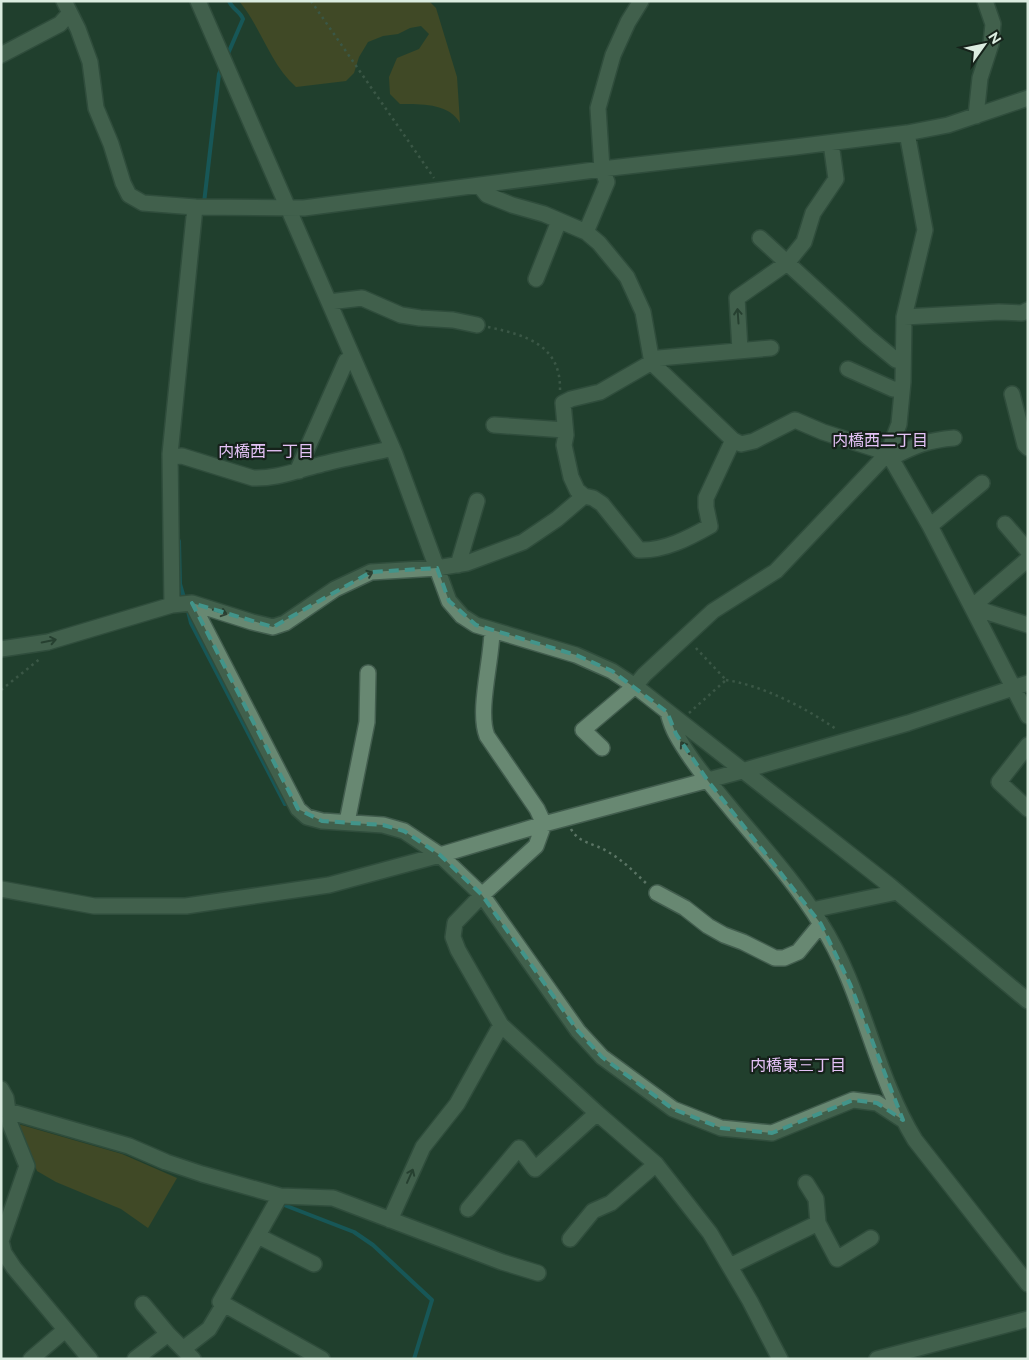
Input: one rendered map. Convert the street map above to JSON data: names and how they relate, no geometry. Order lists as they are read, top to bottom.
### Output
{
  "districts": ["内橋西二丁目", "内橋西一丁目", "内橋東三丁目"],
  "north": "top right"
}
